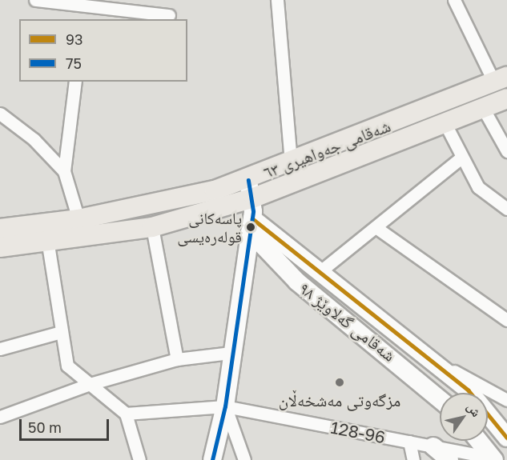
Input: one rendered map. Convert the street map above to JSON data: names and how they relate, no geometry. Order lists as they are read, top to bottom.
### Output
{
  "streets": {
    "main road": ["شەقامی جەواهیری ٦٣", "شەقامی گەلاوێژ ٩٨"],
    "street": ["128-96"]
  },
  "places": ["پاسەکانی قولەرەیسی", "مزگەوتی مەشخەڵان"],
  "lines": ["transit line 75", "transit line 93"],
  "legend": ["93", "75"],
  "scale_bar": "50 m",
  "north": "top right"
}
